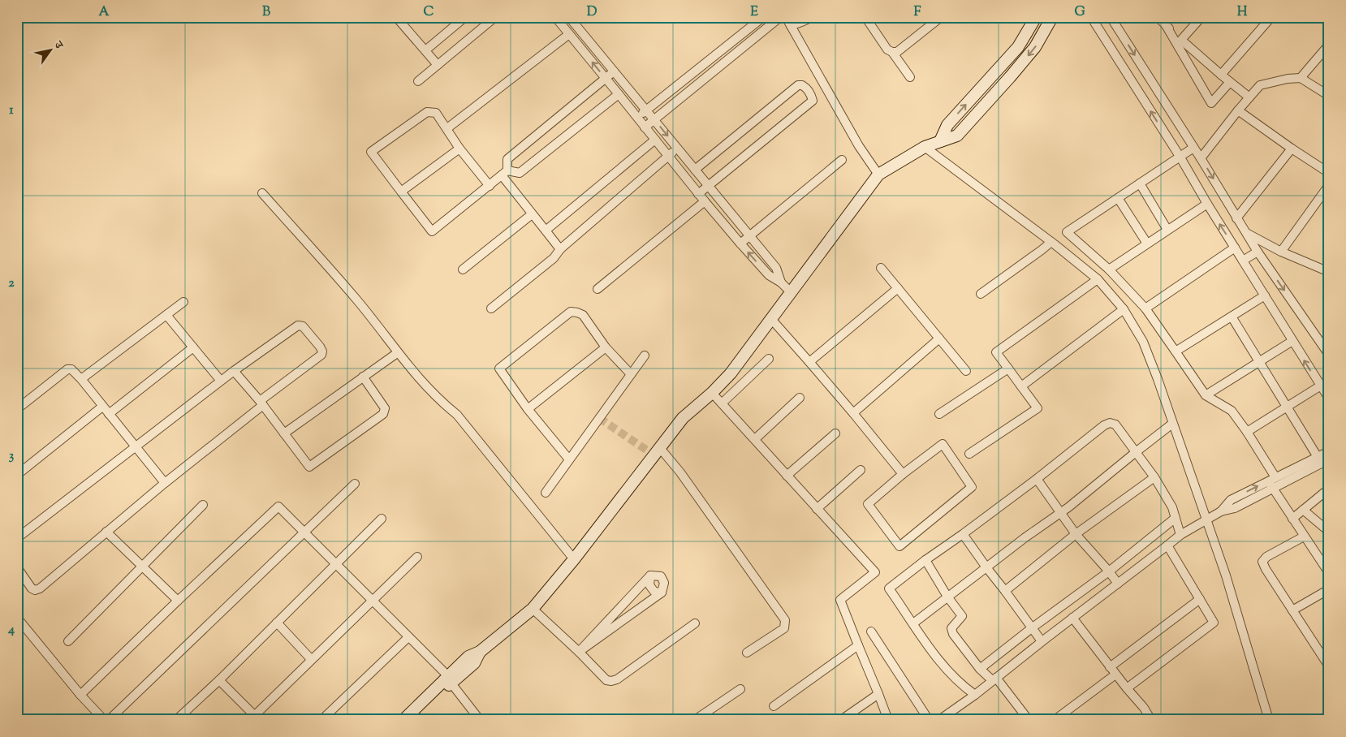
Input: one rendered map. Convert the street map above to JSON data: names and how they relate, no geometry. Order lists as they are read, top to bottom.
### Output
{
  "north": "top right",
  "grid": {
    "columns": [
      "A",
      "B",
      "C",
      "D",
      "E",
      "F",
      "G",
      "H"
    ],
    "rows": [
      "1",
      "2",
      "3",
      "4"
    ]
  }
}
